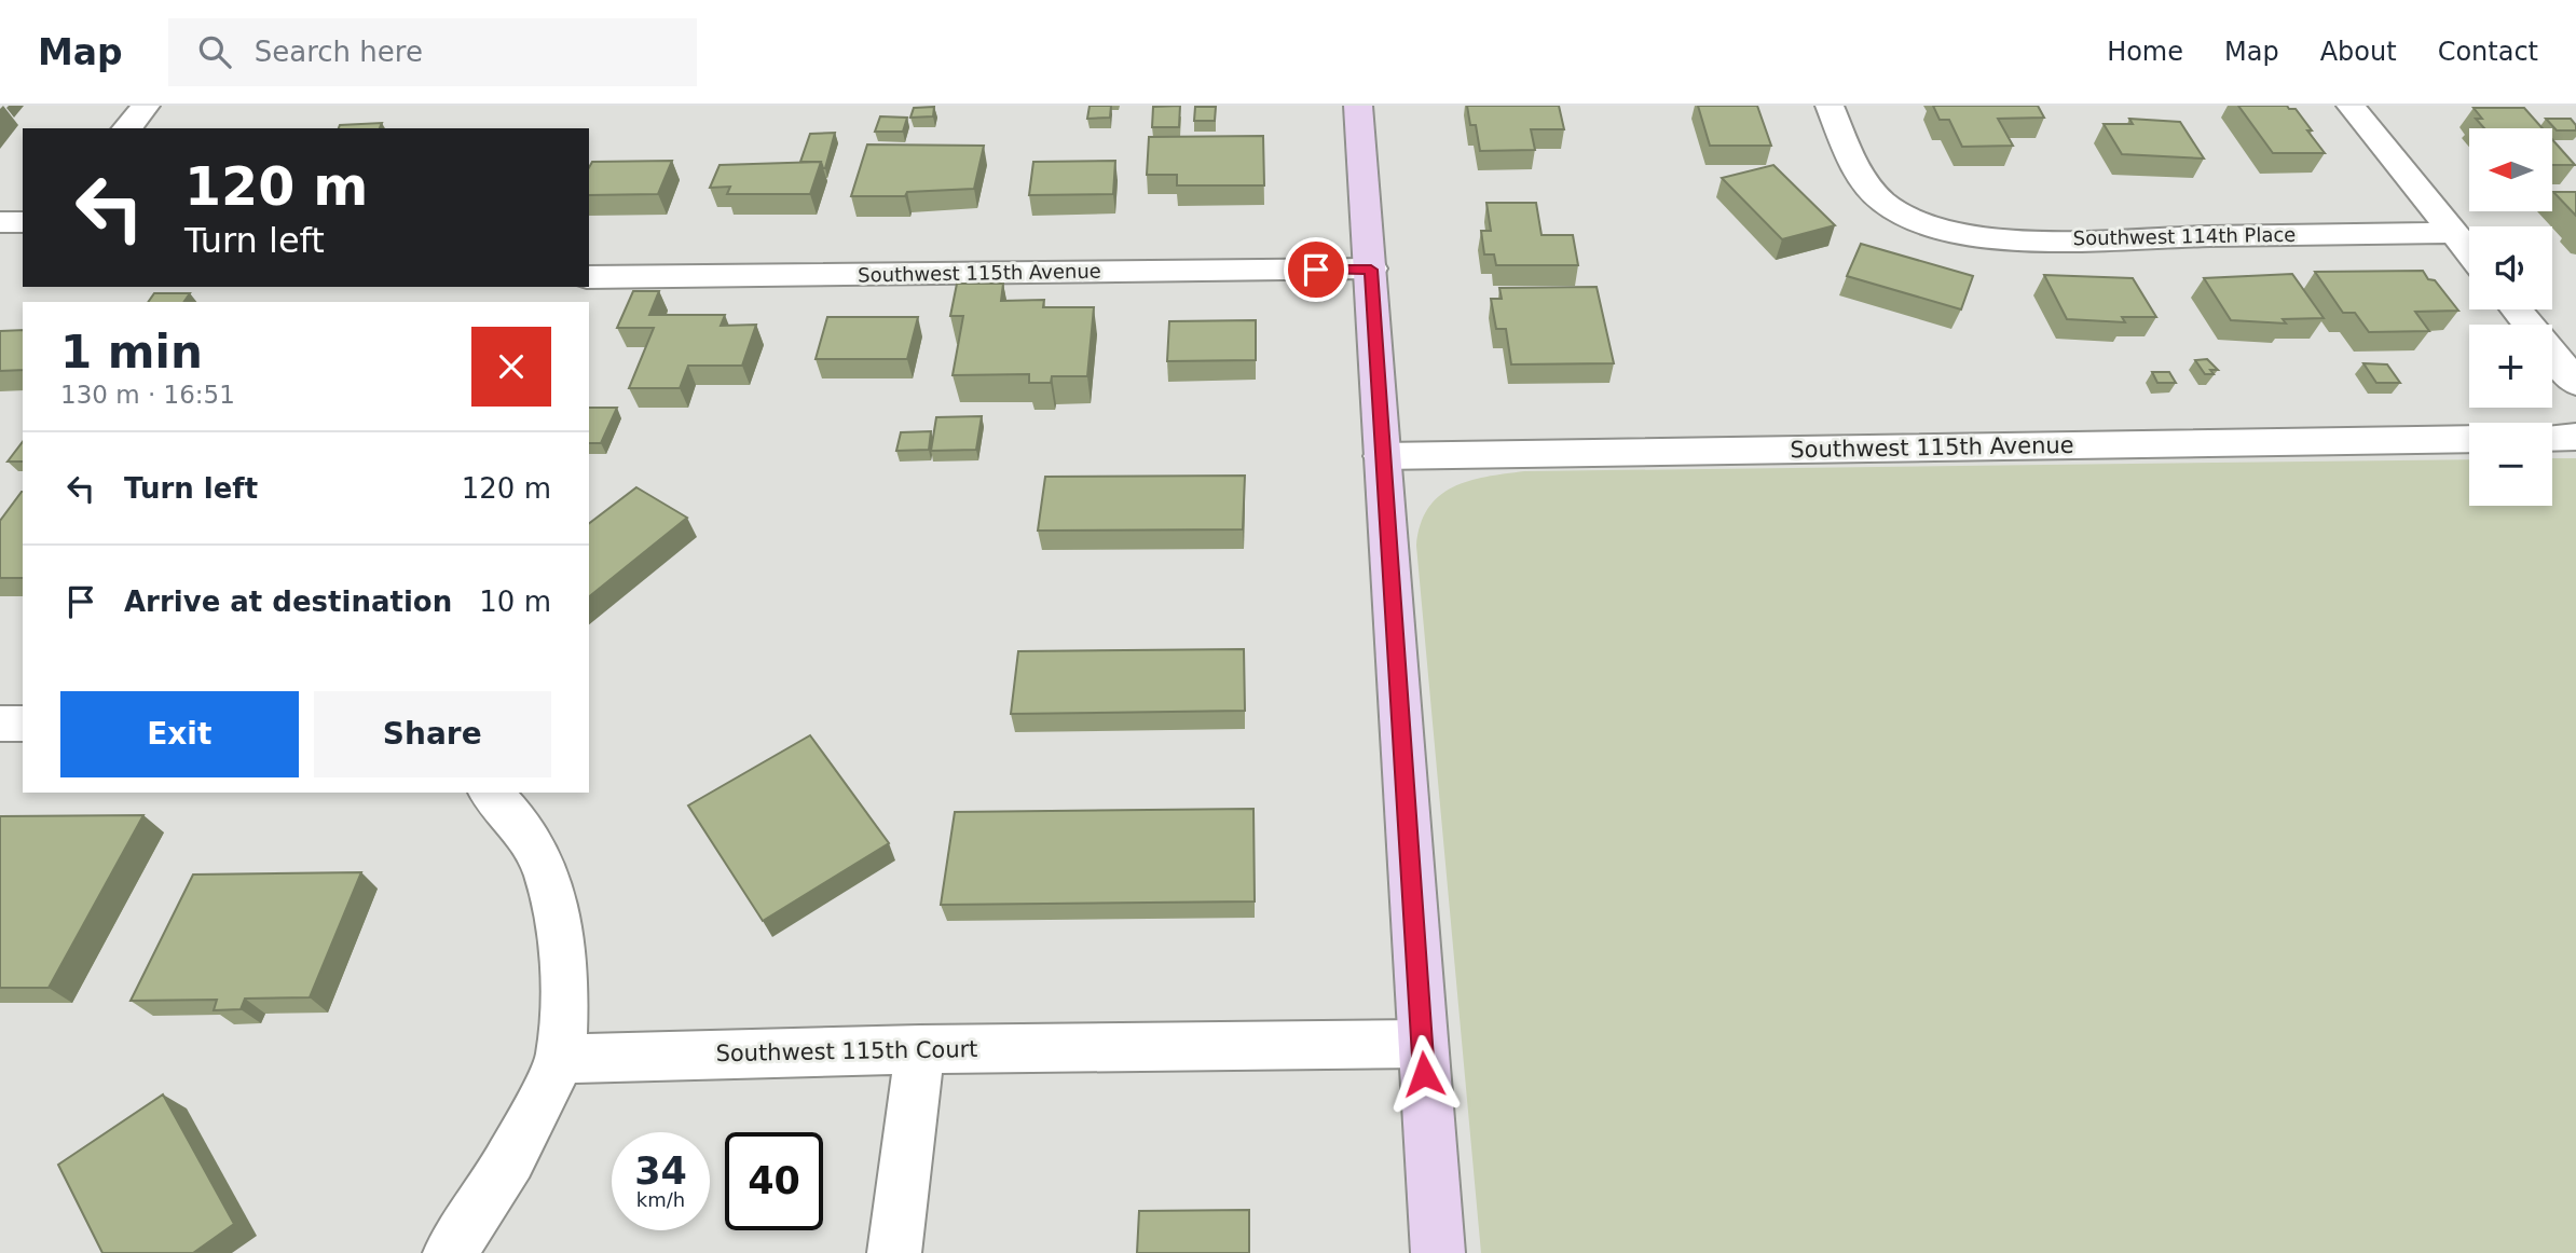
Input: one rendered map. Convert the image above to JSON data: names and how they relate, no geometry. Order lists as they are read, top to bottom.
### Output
{
  "streets": {
    "street": ["Southwest 114th Place", "Southwest 115th Avenue", "Southwest 115th Court"]
  },
  "north": "left",
  "page": {
    "header": "Map",
    "search": "Search here",
    "nav": [
      "Home",
      "Map",
      "About",
      "Contact"
    ],
    "map_buttons": ["+", "−"],
    "turn": ["120 m", "Turn left"],
    "heading": ["1 min", "130 m · 16:51"],
    "list": [
      {
        "name": "Turn left",
        "value": "120 m"
      },
      {
        "name": "Arrive at destination",
        "value": "10 m"
      }
    ],
    "buttons": ["Exit", "Share"],
    "speed": "34 km/h",
    "limit": "40"
  }
}
